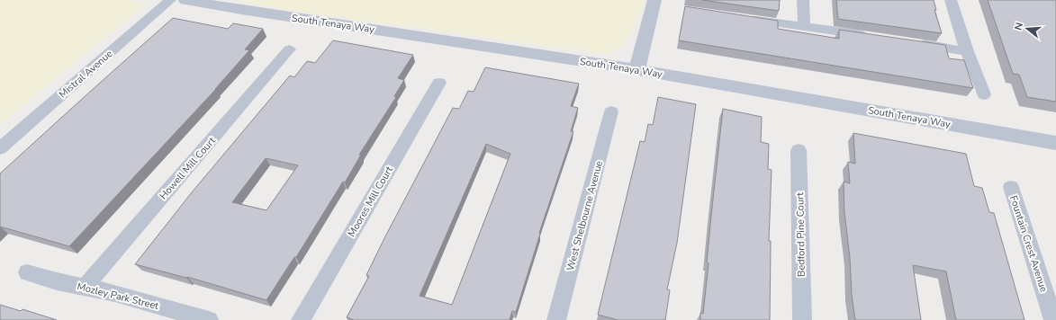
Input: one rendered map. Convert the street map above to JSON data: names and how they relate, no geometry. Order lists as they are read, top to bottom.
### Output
{
  "streets": {
    "street": [
      "South Tenaya Way",
      "Mistral Avenue",
      "Howell Mill Court",
      "Moores Mill Court",
      "West Shelbourne Avenue",
      "Bedford Pine Court",
      "Fountain Crest Avenue",
      "Mozley Park Street"
    ]
  },
  "crossings": [
    ["Howell Mill Court", "Mozley Park Street"]
  ],
  "north": "left"
}
